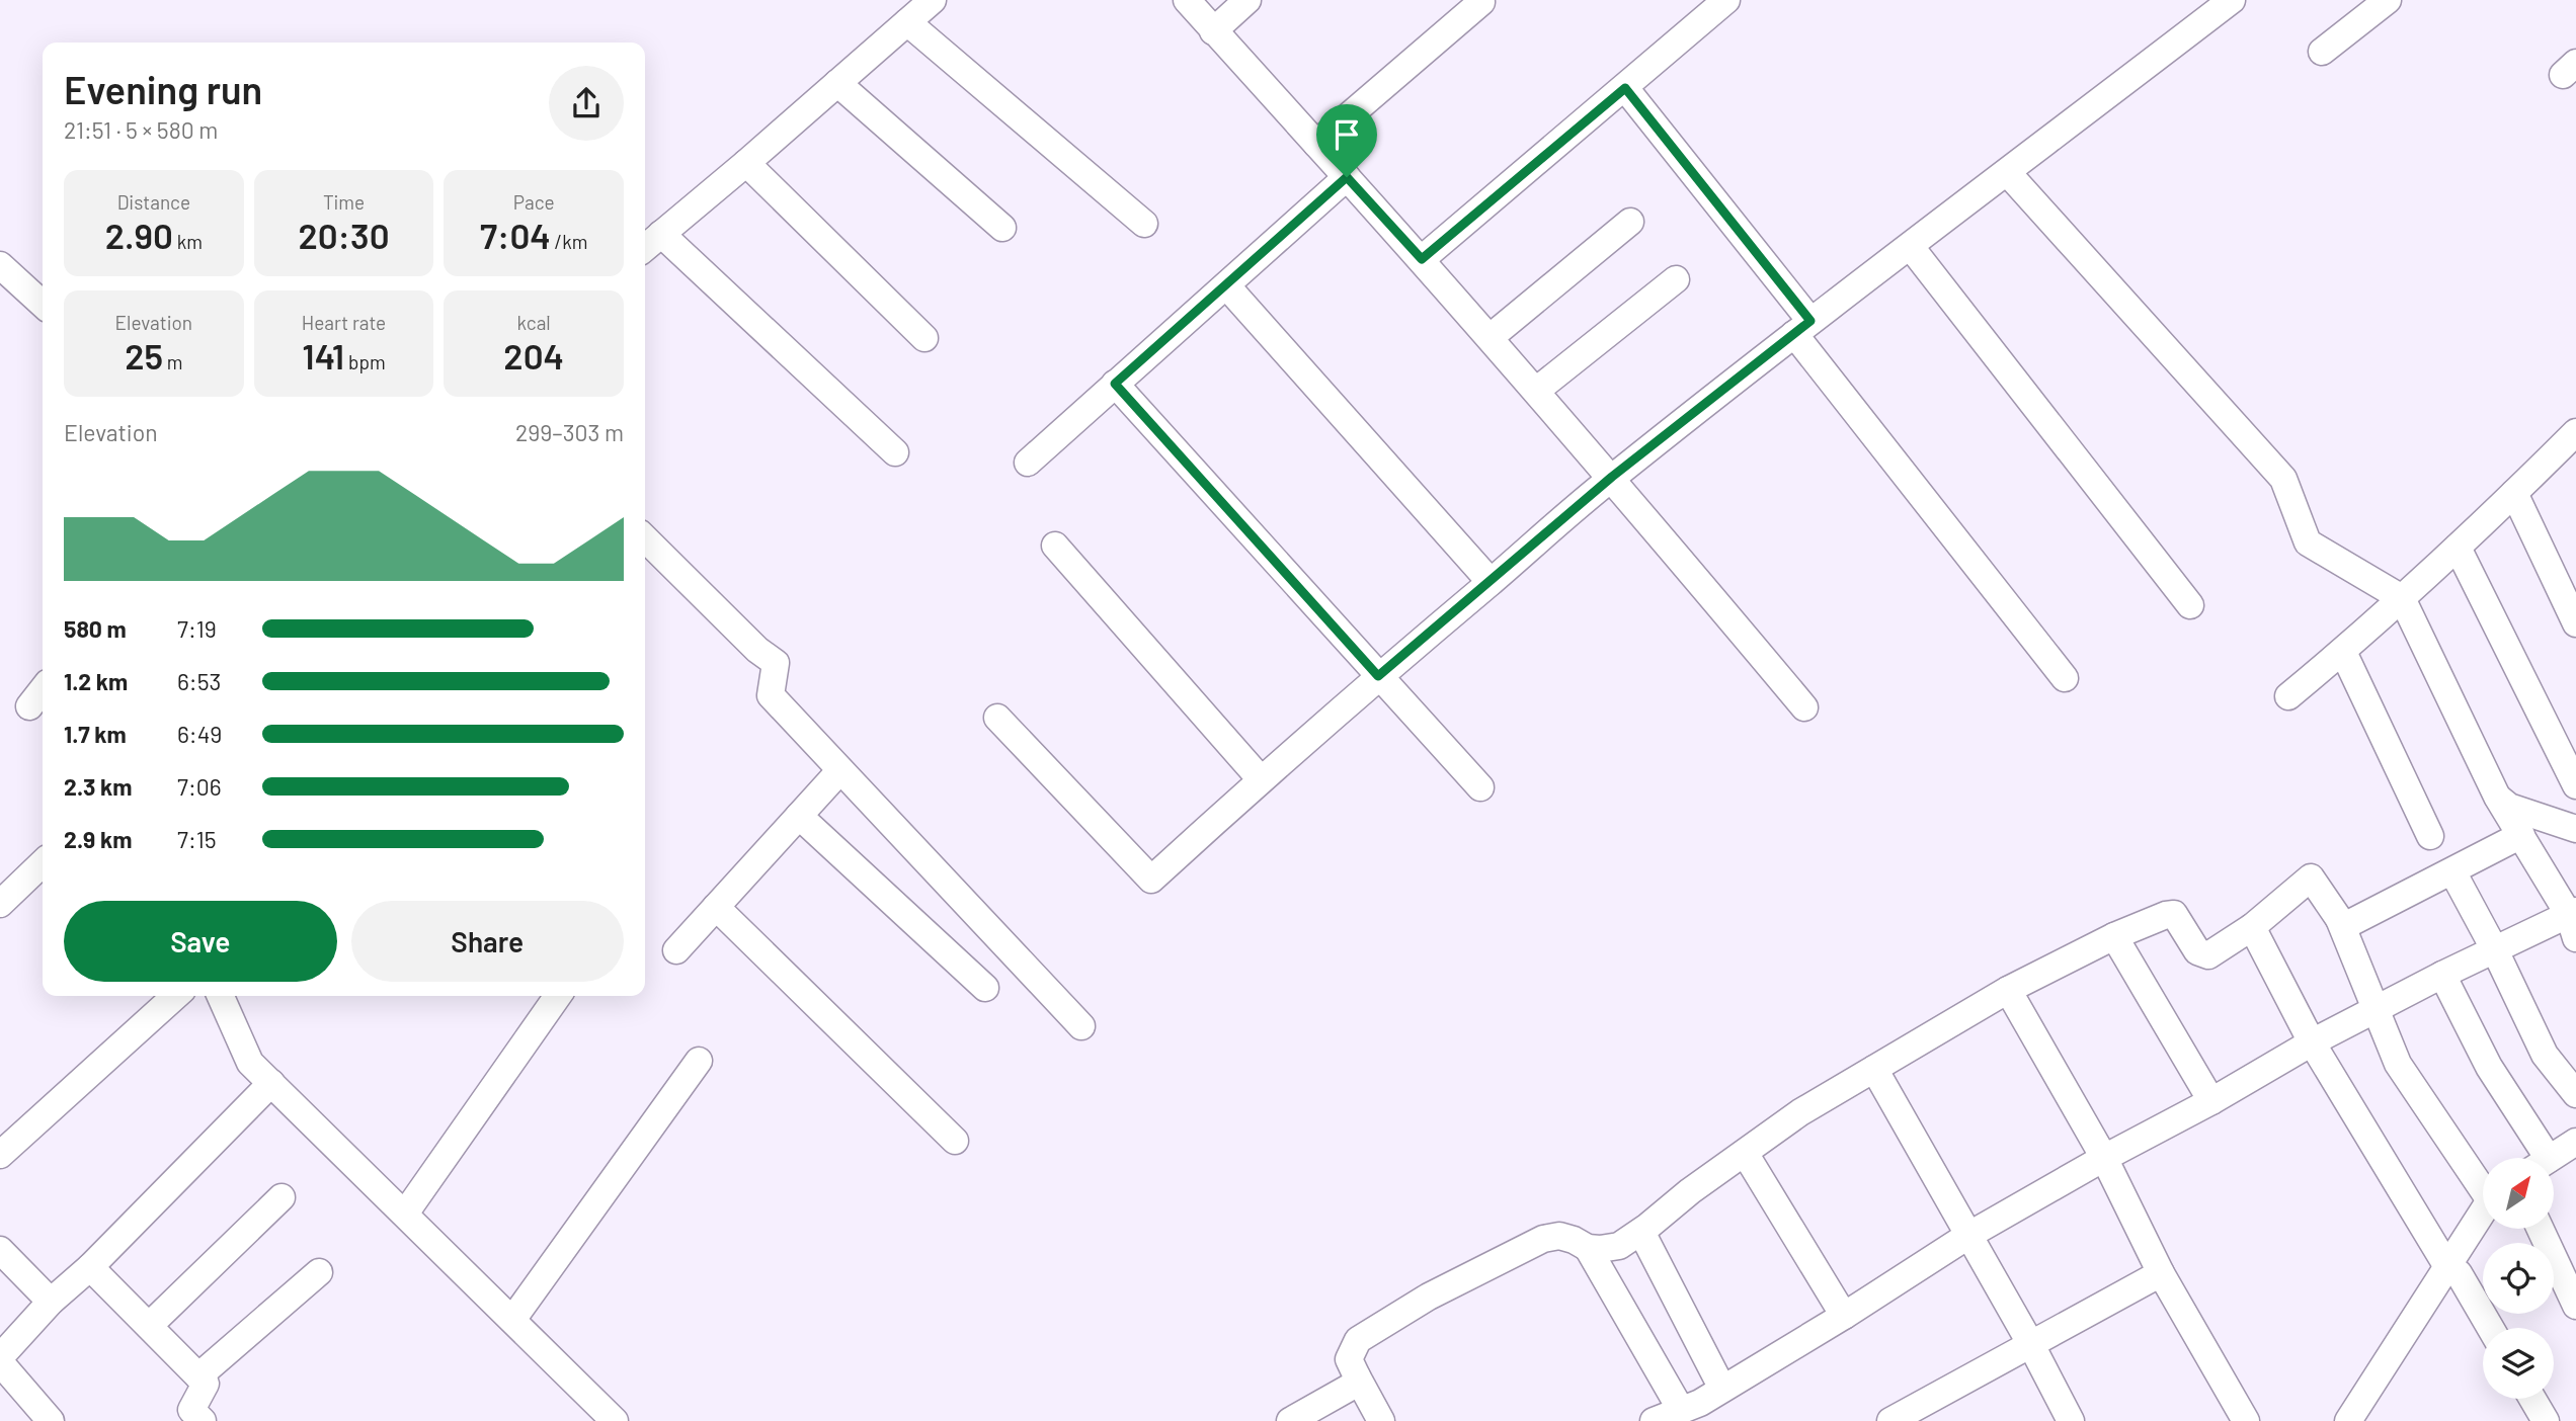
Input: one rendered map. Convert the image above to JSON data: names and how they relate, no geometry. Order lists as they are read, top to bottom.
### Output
{
  "north": "top right",
  "page": {
    "heading": ["Evening run", "21:51 · 5 × 580 m"],
    "stats": [
      ["Distance", "2.90 km"],
      ["Time", "20:30"],
      ["Pace", "7:04 /km"],
      ["Elevation", "25 m"],
      ["Heart rate", "141 bpm"],
      ["kcal", "204"]
    ],
    "chart": ["Elevation", "299–303 m"],
    "list": [
      {
        "name": "580 m",
        "note": "7:19"
      },
      {
        "name": "1.2 km",
        "note": "6:53"
      },
      {
        "name": "1.7 km",
        "note": "6:49"
      },
      {
        "name": "2.3 km",
        "note": "7:06"
      },
      {
        "name": "2.9 km",
        "note": "7:15"
      }
    ],
    "buttons": ["Save", "Share"]
  }
}
